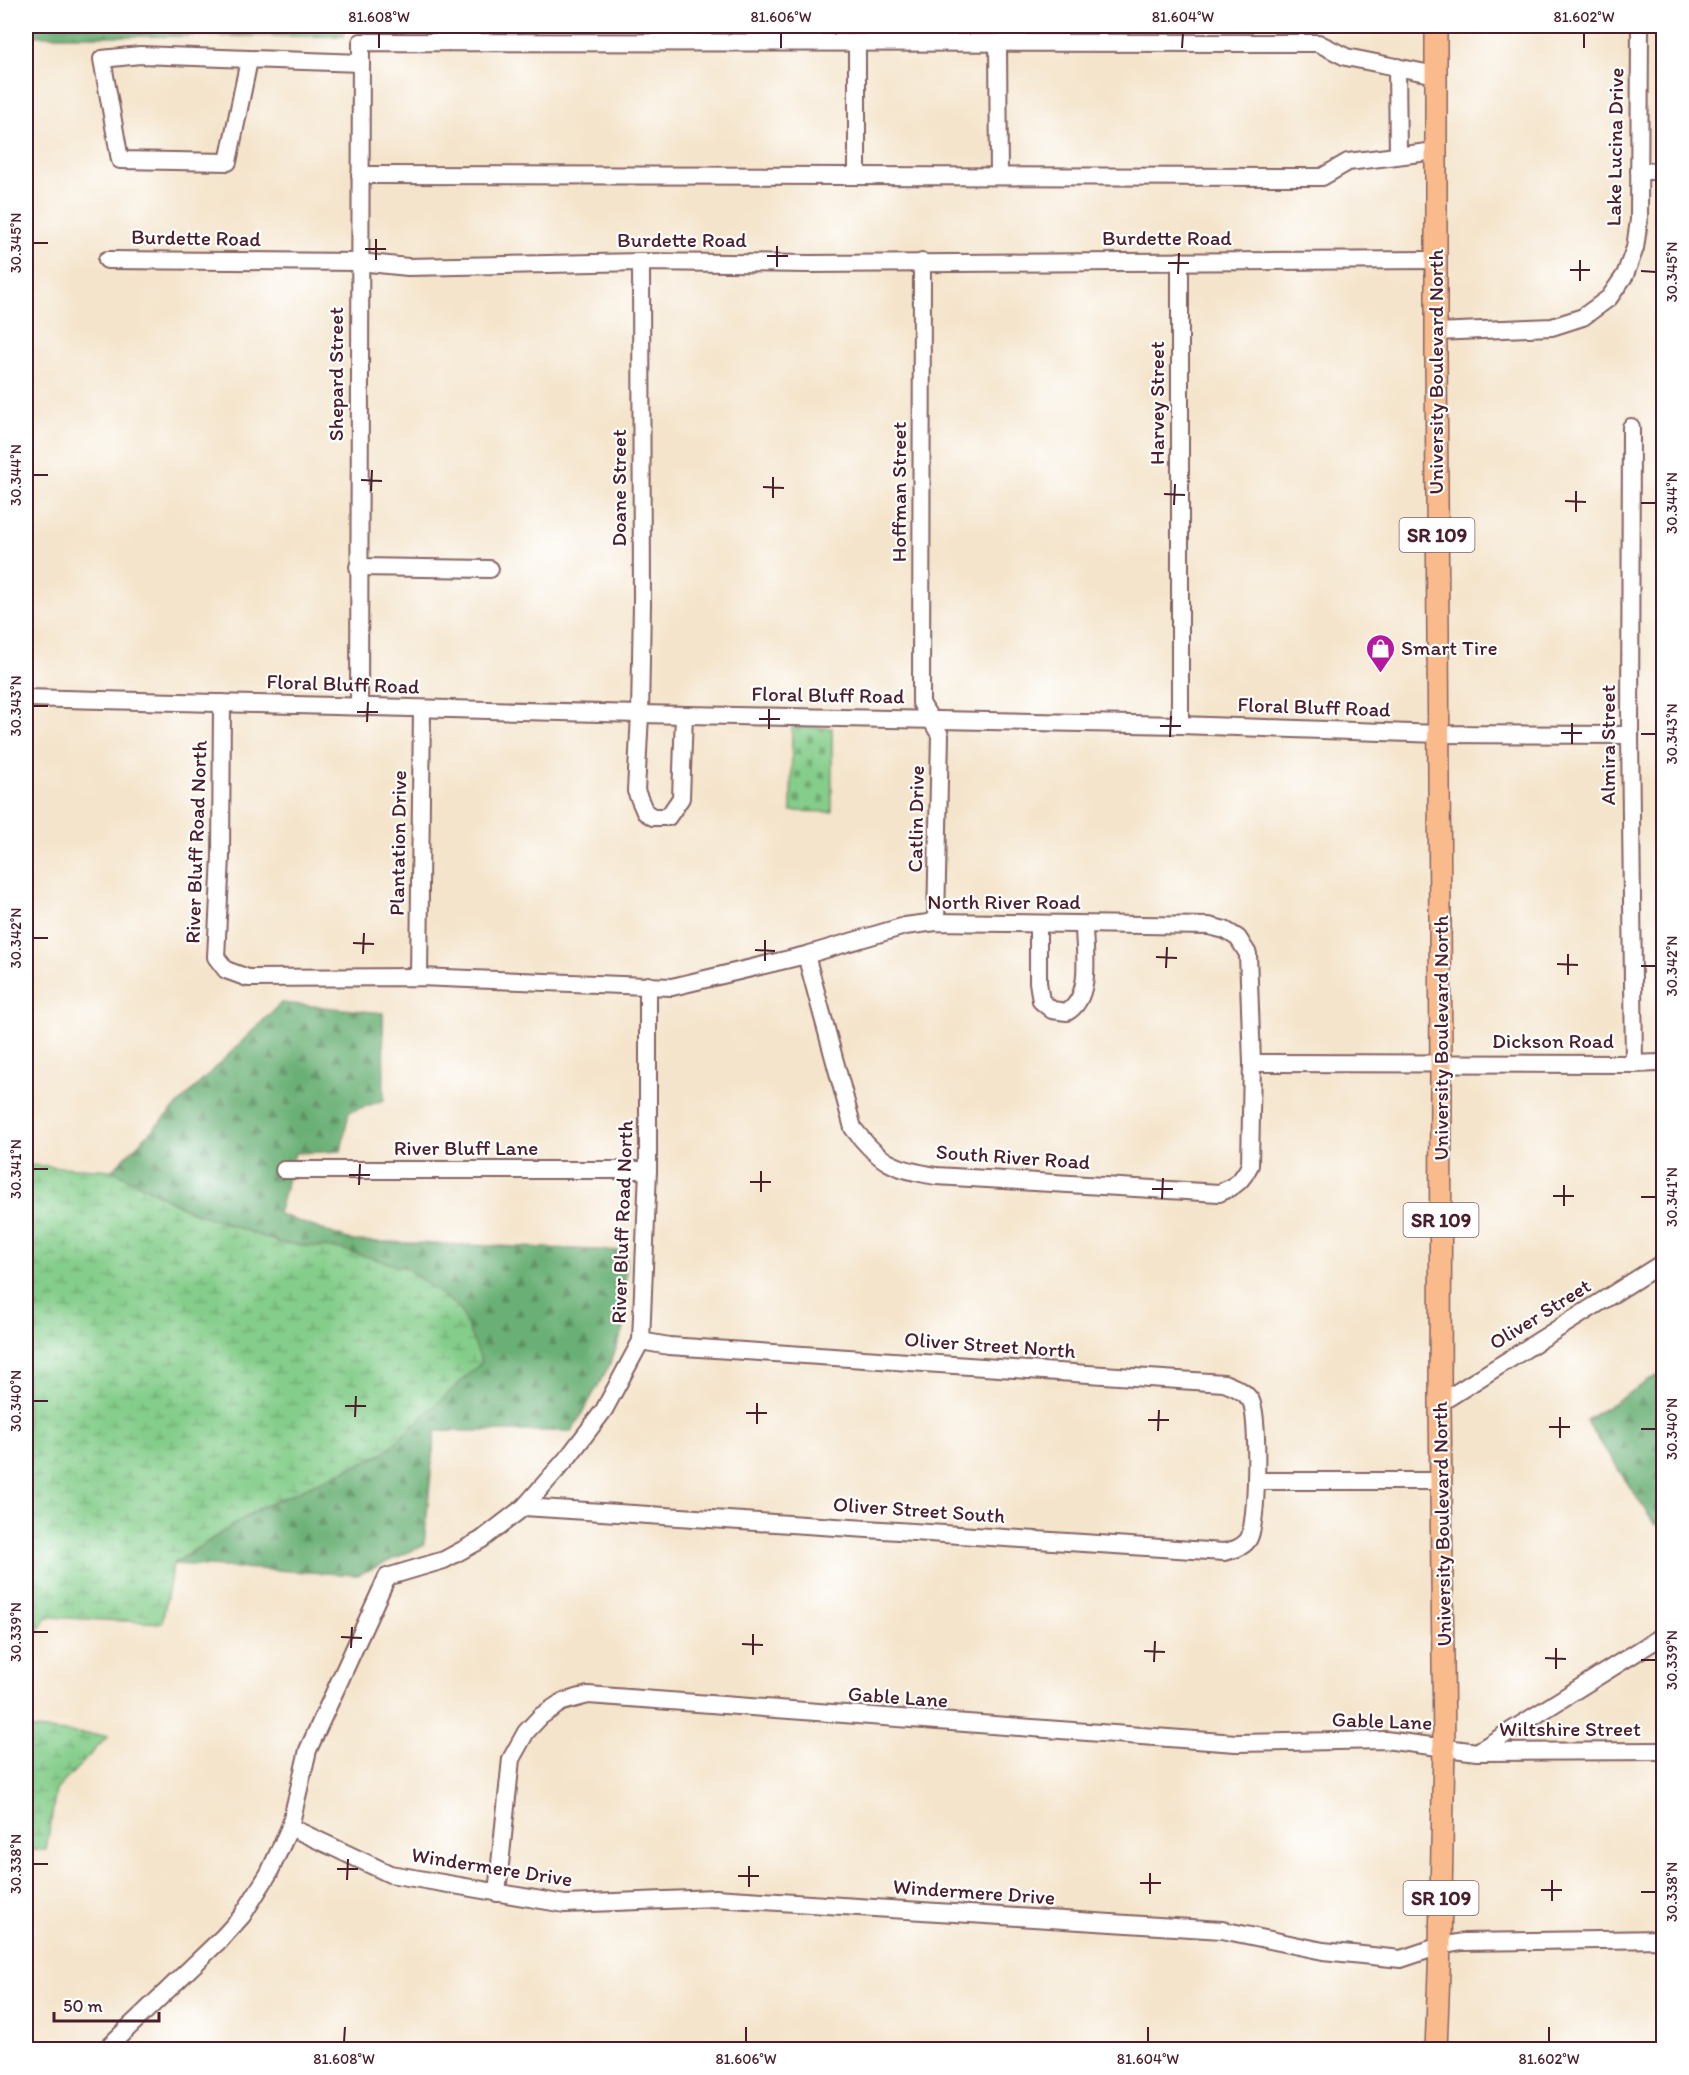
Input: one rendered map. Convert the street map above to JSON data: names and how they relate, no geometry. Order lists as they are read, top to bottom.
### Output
{
  "streets": {
    "main road": ["University Boulevard North", "SR 109"],
    "street": [
      "Lake Lucina Drive",
      "Burdette Road",
      "Shepard Street",
      "Harvey Street",
      "Doane Street",
      "Hoffman Street",
      "Floral Bluff Road",
      "Almira Street",
      "Catlin Drive",
      "River Bluff Road North",
      "Plantation Drive",
      "North River Road",
      "Dickson Road",
      "River Bluff Lane",
      "South River Road",
      "Oliver Street",
      "Oliver Street North",
      "Oliver Street South",
      "Gable Lane",
      "Wiltshire Street",
      "Windermere Drive"
    ]
  },
  "crossings": [
    ["Lake Lucina Drive", "University Boulevard North"],
    ["Burdette Road", "University Boulevard North"],
    ["Burdette Road", "Shepard Street"],
    ["Burdette Road", "Harvey Street"],
    ["Burdette Road", "Doane Street"],
    ["Burdette Road", "Hoffman Street"],
    ["University Boulevard North", "Floral Bluff Road"],
    ["University Boulevard North", "Dickson Road"],
    ["University Boulevard North", "Oliver Street"],
    ["University Boulevard North", "Gable Lane"],
    ["University Boulevard North", "Windermere Drive"],
    ["Shepard Street", "Floral Bluff Road"],
    ["Harvey Street", "Floral Bluff Road"],
    ["Doane Street", "Floral Bluff Road"],
    ["Hoffman Street", "Floral Bluff Road"],
    ["Hoffman Street", "Catlin Drive"],
    ["Floral Bluff Road", "Almira Street"],
    ["Floral Bluff Road", "Catlin Drive"],
    ["Floral Bluff Road", "River Bluff Road North"],
    ["Floral Bluff Road", "Plantation Drive"],
    ["Almira Street", "Dickson Road"],
    ["Catlin Drive", "North River Road"],
    ["River Bluff Road North", "Plantation Drive"],
    ["River Bluff Road North", "North River Road"],
    ["River Bluff Road North", "River Bluff Lane"],
    ["River Bluff Road North", "Oliver Street North"],
    ["River Bluff Road North", "Oliver Street South"],
    ["River Bluff Road North", "Windermere Drive"],
    ["North River Road", "Dickson Road"],
    ["North River Road", "South River Road"],
    ["Dickson Road", "South River Road"],
    ["Oliver Street North", "Oliver Street South"],
    ["Gable Lane", "Wiltshire Street"],
    ["Gable Lane", "Windermere Drive"]
  ],
  "places": {
    "shop": ["Smart Tire"]
  },
  "scale_bar": "50 m",
  "coordinates": [
    "81.608°W",
    "81.606°W",
    "81.604°W",
    "81.602°W",
    "30.345°N",
    "30.344°N",
    "30.343°N",
    "30.342°N",
    "30.341°N",
    "30.340°N",
    "30.339°N",
    "30.338°N"
  ]
}
